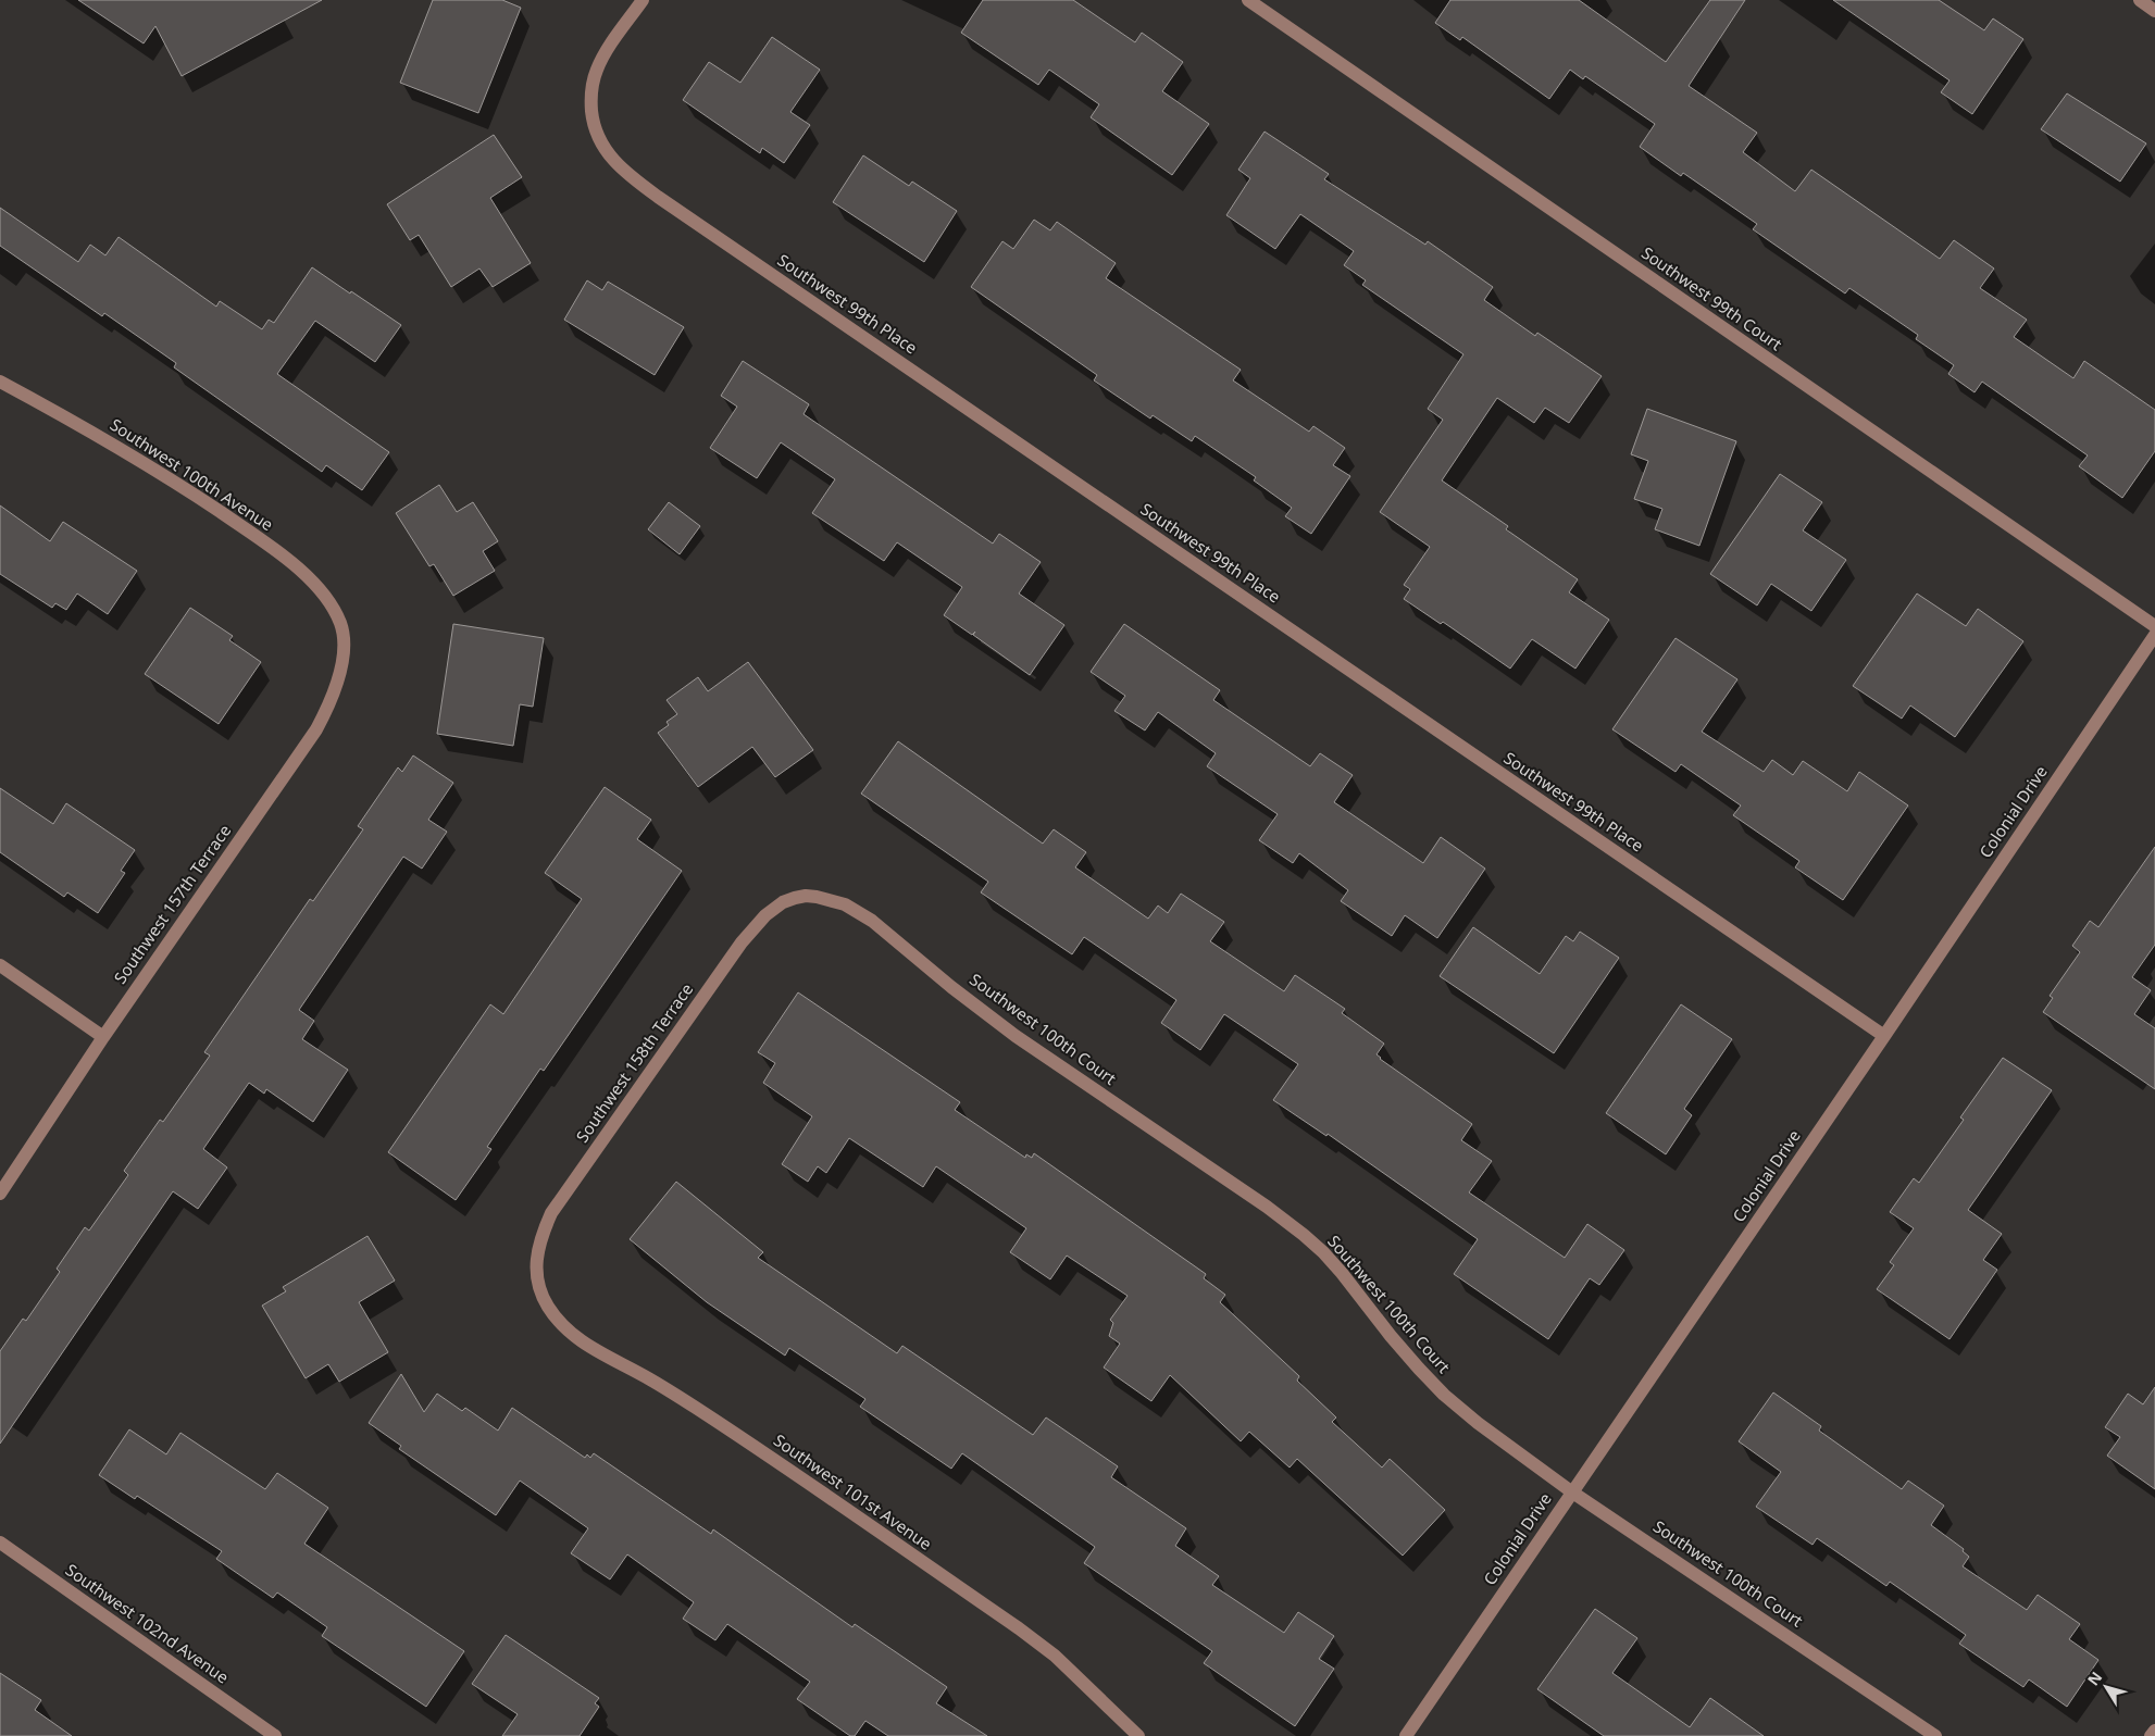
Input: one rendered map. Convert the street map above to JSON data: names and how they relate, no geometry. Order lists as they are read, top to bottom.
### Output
{
  "streets": {
    "street": [
      "Southwest 99th Court",
      "Southwest 99th Place",
      "Southwest 100th Avenue",
      "Colonial Drive",
      "Southwest 157th Terrace",
      "Southwest 100th Court",
      "Southwest 158th Terrace",
      "Southwest 101st Avenue",
      "Southwest 102nd Avenue"
    ]
  },
  "crossings": [
    ["Southwest 99th Place", "Colonial Drive"],
    ["Southwest 100th Avenue", "Southwest 157th Terrace"],
    ["Colonial Drive", "Southwest 100th Court"],
    ["Southwest 100th Court", "Southwest 158th Terrace"],
    ["Southwest 158th Terrace", "Southwest 101st Avenue"]
  ],
  "north": "top left"
}
